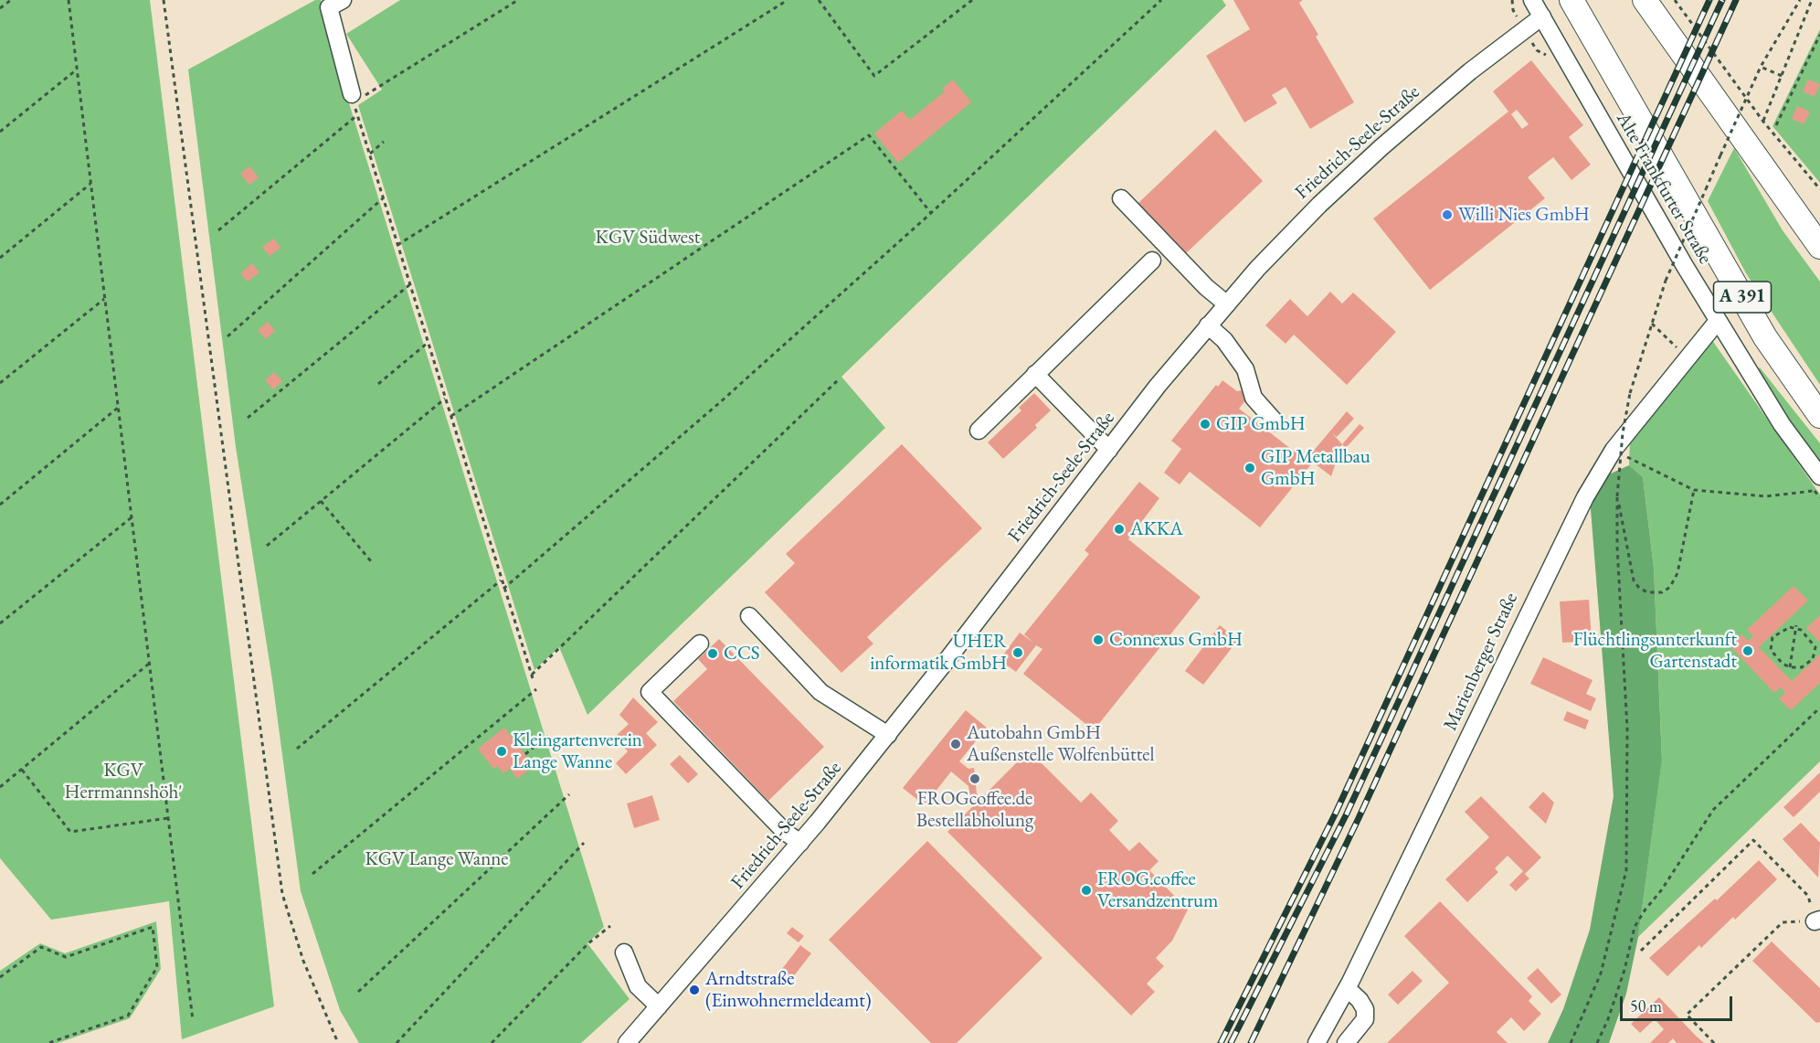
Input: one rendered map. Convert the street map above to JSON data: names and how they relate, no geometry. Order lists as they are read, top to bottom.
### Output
{
  "streets": {
    "highway": ["A 391"],
    "street": ["Friedrich-Seele-Straße", "Alte Frankfurter Straße", "Marienberger Straße"]
  },
  "crossings": [
    ["Friedrich-Seele-Straße", "Alte Frankfurter Straße"],
    ["Alte Frankfurter Straße", "Marienberger Straße"]
  ],
  "parks": ["KGV Südwest", "KGV Herrmannshöh'", "KGV Lange Wanne"],
  "places": [
    "Willi Nies GmbH",
    "GIP GmbH",
    "GIP Metallbau GmbH",
    "AKKA",
    "Connexus GmbH",
    "Flüchtlingsunterkunft Gartenstadt",
    "UHER informatik GmbH",
    "CCS",
    "Autobahn GmbH Außenstelle Wolfenbüttel",
    "Kleingartenverein Lange Wanne",
    "FROGcoffee.de Bestellabholung",
    "FROG.coffee Versandzentrum",
    "Arndtstraße (Einwohnermeldeamt)"
  ],
  "scale_bar": "50 m"
}
